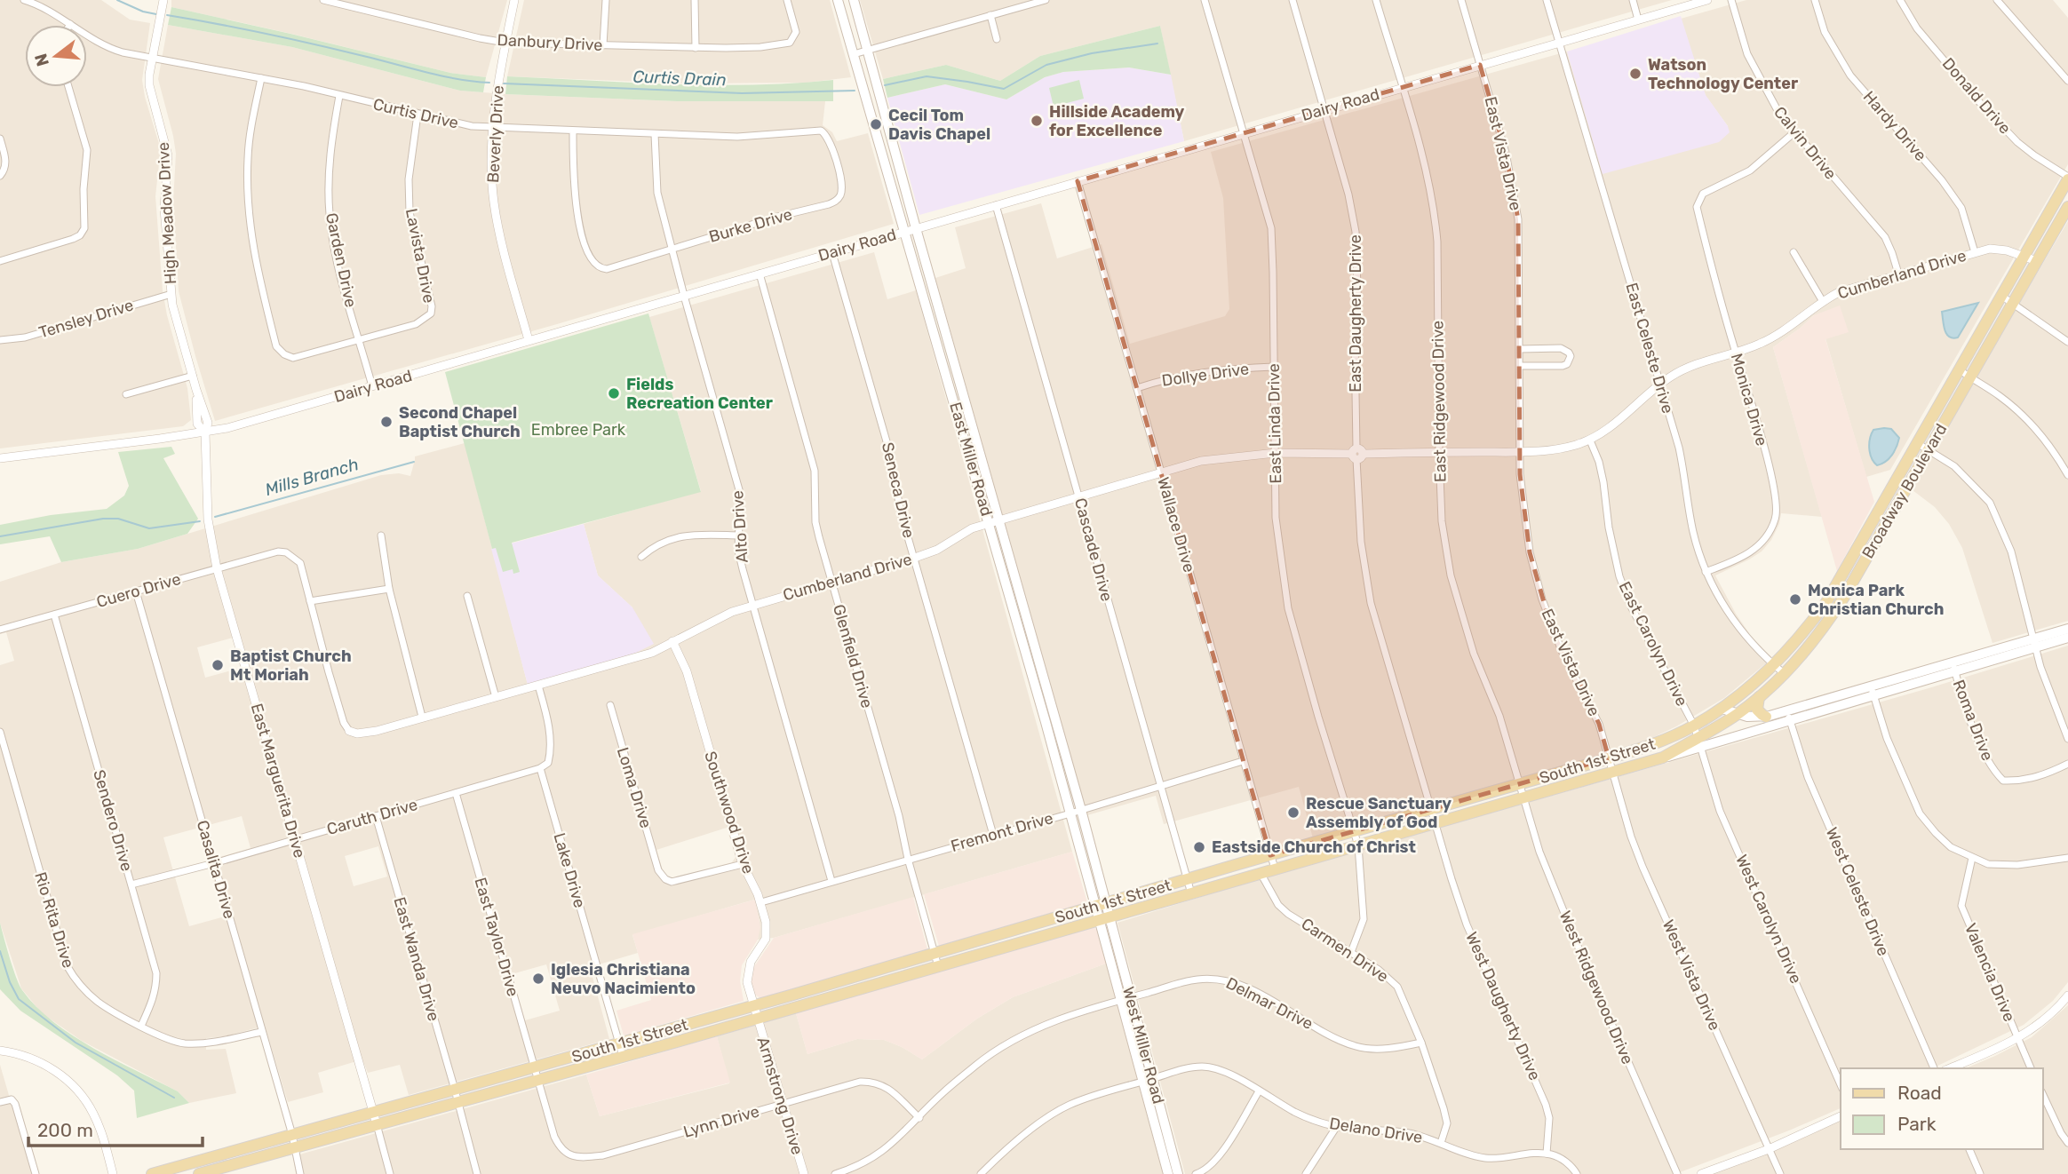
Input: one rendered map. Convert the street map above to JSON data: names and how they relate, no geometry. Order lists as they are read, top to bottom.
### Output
{
  "streets": {
    "main road": [
      "East Miller Road",
      "Broadway Boulevard",
      "South 1st Street",
      "West Miller Road"
    ],
    "street": [
      "Danbury Drive",
      "Donald Drive",
      "Dairy Road",
      "Curtis Drive",
      "Hardy Drive",
      "Beverly Drive",
      "Calvin Drive",
      "East Vista Drive",
      "High Meadow Drive",
      "Burke Drive",
      "Lavista Drive",
      "Garden Drive",
      "Cumberland Drive",
      "East Daugherty Drive",
      "Tensley Drive",
      "East Celeste Drive",
      "Dollye Drive",
      "Monica Drive",
      "East Ridgewood Drive",
      "East Linda Drive",
      "Seneca Drive",
      "Wallace Drive",
      "Alto Drive",
      "Cascade Drive",
      "Cuero Drive",
      "East Carolyn Drive",
      "Glenfield Drive",
      "Roma Drive",
      "East Marguerita Drive",
      "Loma Drive",
      "Southwood Drive",
      "Caruth Drive",
      "Sendero Drive",
      "Fremont Drive",
      "Casalita Drive",
      "Lake Drive",
      "West Celeste Drive",
      "West Carolyn Drive",
      "Rio Rita Drive",
      "East Taylor Drive",
      "Carmen Drive",
      "East Wanda Drive",
      "Valencia Drive",
      "West Vista Drive",
      "West Ridgewood Drive",
      "Delmar Drive",
      "West Daugherty Drive",
      "Armstrong Drive",
      "Lynn Drive",
      "Delano Drive"
    ]
  },
  "crossings": [
    ["Danbury Drive", "Beverly Drive"],
    ["Donald Drive", "Broadway Boulevard"],
    ["Dairy Road", "Beverly Drive"],
    ["Dairy Road", "East Vista Drive"],
    ["Dairy Road", "High Meadow Drive"],
    ["Dairy Road", "Garden Drive"],
    ["Dairy Road", "East Daugherty Drive"],
    ["Dairy Road", "East Celeste Drive"],
    ["Dairy Road", "East Ridgewood Drive"],
    ["Dairy Road", "East Linda Drive"],
    ["Dairy Road", "East Miller Road"],
    ["Dairy Road", "Seneca Drive"],
    ["Dairy Road", "Wallace Drive"],
    ["Dairy Road", "Alto Drive"],
    ["Dairy Road", "Cascade Drive"],
    ["Dairy Road", "Glenfield Drive"],
    ["Dairy Road", "East Marguerita Drive"],
    ["Curtis Drive", "Beverly Drive"],
    ["Curtis Drive", "High Meadow Drive"],
    ["Curtis Drive", "Burke Drive"],
    ["Curtis Drive", "Lavista Drive"],
    ["Curtis Drive", "Garden Drive"],
    ["Curtis Drive", "Alto Drive"],
    ["Hardy Drive", "Cumberland Drive"],
    ["Calvin Drive", "Cumberland Drive"],
    ["Calvin Drive", "Monica Drive"],
    ["East Vista Drive", "Cumberland Drive"],
    ["East Vista Drive", "South 1st Street"],
    ["East Vista Drive", "West Vista Drive"],
    ["High Meadow Drive", "Tensley Drive"],
    ["High Meadow Drive", "East Marguerita Drive"],
    ["Burke Drive", "Alto Drive"],
    ["Lavista Drive", "Garden Drive"],
    ["Cumberland Drive", "East Daugherty Drive"],
    ["Cumberland Drive", "East Celeste Drive"],
    ["Cumberland Drive", "Monica Drive"],
    ["Cumberland Drive", "East Ridgewood Drive"],
    ["Cumberland Drive", "East Linda Drive"],
    ["Cumberland Drive", "East Miller Road"],
    ["Cumberland Drive", "Seneca Drive"],
    ["Cumberland Drive", "Broadway Boulevard"],
    ["Cumberland Drive", "Wallace Drive"],
    ["Cumberland Drive", "Alto Drive"],
    ["Cumberland Drive", "Cascade Drive"],
    ["Cumberland Drive", "East Carolyn Drive"],
    ["Cumberland Drive", "Glenfield Drive"],
    ["Cumberland Drive", "Southwood Drive"],
    ["East Daugherty Drive", "South 1st Street"],
    ["East Daugherty Drive", "West Daugherty Drive"],
    ["East Celeste Drive", "Monica Drive"],
    ["East Celeste Drive", "Broadway Boulevard"],
    ["Dollye Drive", "East Linda Drive"],
    ["Dollye Drive", "Wallace Drive"],
    ["East Ridgewood Drive", "South 1st Street"],
    ["East Ridgewood Drive", "West Ridgewood Drive"],
    ["East Linda Drive", "South 1st Street"],
    ["East Linda Drive", "Carmen Drive"],
    ["East Miller Road", "South 1st Street"],
    ["East Miller Road", "Fremont Drive"],
    ["East Miller Road", "West Miller Road"],
    ["Seneca Drive", "Fremont Drive"],
    ["Broadway Boulevard", "East Carolyn Drive"],
    ["Broadway Boulevard", "South 1st Street"],
    ["Broadway Boulevard", "West Carolyn Drive"],
    ["Wallace Drive", "South 1st Street"],
    ["Wallace Drive", "Fremont Drive"],
    ["Alto Drive", "Fremont Drive"],
    ["Cascade Drive", "South 1st Street"],
    ["Cascade Drive", "Fremont Drive"],
    ["Cuero Drive", "East Marguerita Drive"],
    ["Cuero Drive", "Sendero Drive"],
    ["Cuero Drive", "Casalita Drive"],
    ["East Carolyn Drive", "South 1st Street"],
    ["East Carolyn Drive", "West Carolyn Drive"],
    ["Glenfield Drive", "South 1st Street"],
    ["Glenfield Drive", "Fremont Drive"],
    ["Roma Drive", "South 1st Street"],
    ["South 1st Street", "East Marguerita Drive"],
    ["South 1st Street", "Southwood Drive"],
    ["South 1st Street", "Casalita Drive"],
    ["South 1st Street", "Lake Drive"],
    ["South 1st Street", "West Celeste Drive"],
    ["South 1st Street", "West Carolyn Drive"],
    ["South 1st Street", "East Taylor Drive"],
    ["South 1st Street", "Carmen Drive"],
    ["South 1st Street", "East Wanda Drive"],
    ["South 1st Street", "West Vista Drive"],
    ["South 1st Street", "West Ridgewood Drive"],
    ["South 1st Street", "West Daugherty Drive"],
    ["South 1st Street", "West Miller Road"],
    ["South 1st Street", "Armstrong Drive"],
    ["East Marguerita Drive", "Caruth Drive"],
    ["Loma Drive", "Southwood Drive"],
    ["Southwood Drive", "Fremont Drive"],
    ["Southwood Drive", "Armstrong Drive"],
    ["Caruth Drive", "Sendero Drive"],
    ["Caruth Drive", "Casalita Drive"],
    ["Caruth Drive", "Lake Drive"],
    ["Caruth Drive", "East Taylor Drive"],
    ["Caruth Drive", "East Wanda Drive"],
    ["Sendero Drive", "Rio Rita Drive"],
    ["Casalita Drive", "Rio Rita Drive"],
    ["East Taylor Drive", "Lynn Drive"],
    ["Carmen Drive", "Delmar Drive"],
    ["Carmen Drive", "Delano Drive"],
    ["Delmar Drive", "West Miller Road"],
    ["Delmar Drive", "Lynn Drive"],
    ["West Daugherty Drive", "Delano Drive"],
    ["West Miller Road", "Delano Drive"],
    ["Armstrong Drive", "Lynn Drive"]
  ],
  "water": ["Curtis Drain", "Mills Branch"],
  "parks": ["Embree Park"],
  "places": [
    "Watson Technology Center",
    "Hillside Academy for Excellence",
    "Cecil Tom Davis Chapel",
    "Fields Recreation Center",
    "Second Chapel Baptist Church",
    "Monica Park Christian Church",
    "Baptist Church Mt Moriah",
    "Rescue Sanctuary Assembly of God",
    "Eastside Church of Christ",
    "Iglesia Christiana Neuvo Nacimiento"
  ],
  "legend": ["Road", "Park"],
  "scale_bar": "200 m",
  "north": "left"
}
